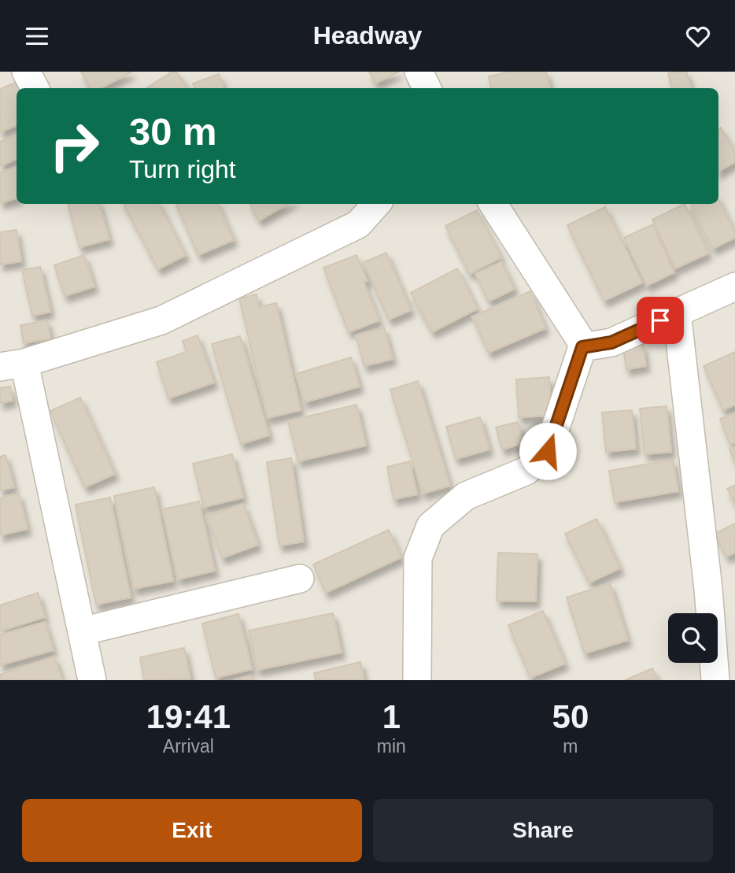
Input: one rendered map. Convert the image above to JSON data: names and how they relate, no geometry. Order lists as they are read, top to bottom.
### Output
{
  "page": {
    "header": "Headway",
    "turn": ["30 m", "Turn right"],
    "eta": [
      "19:41",
      "Arrival",
      "1",
      "min",
      "50",
      "m"
    ],
    "buttons": ["Exit", "Share"]
  }
}
